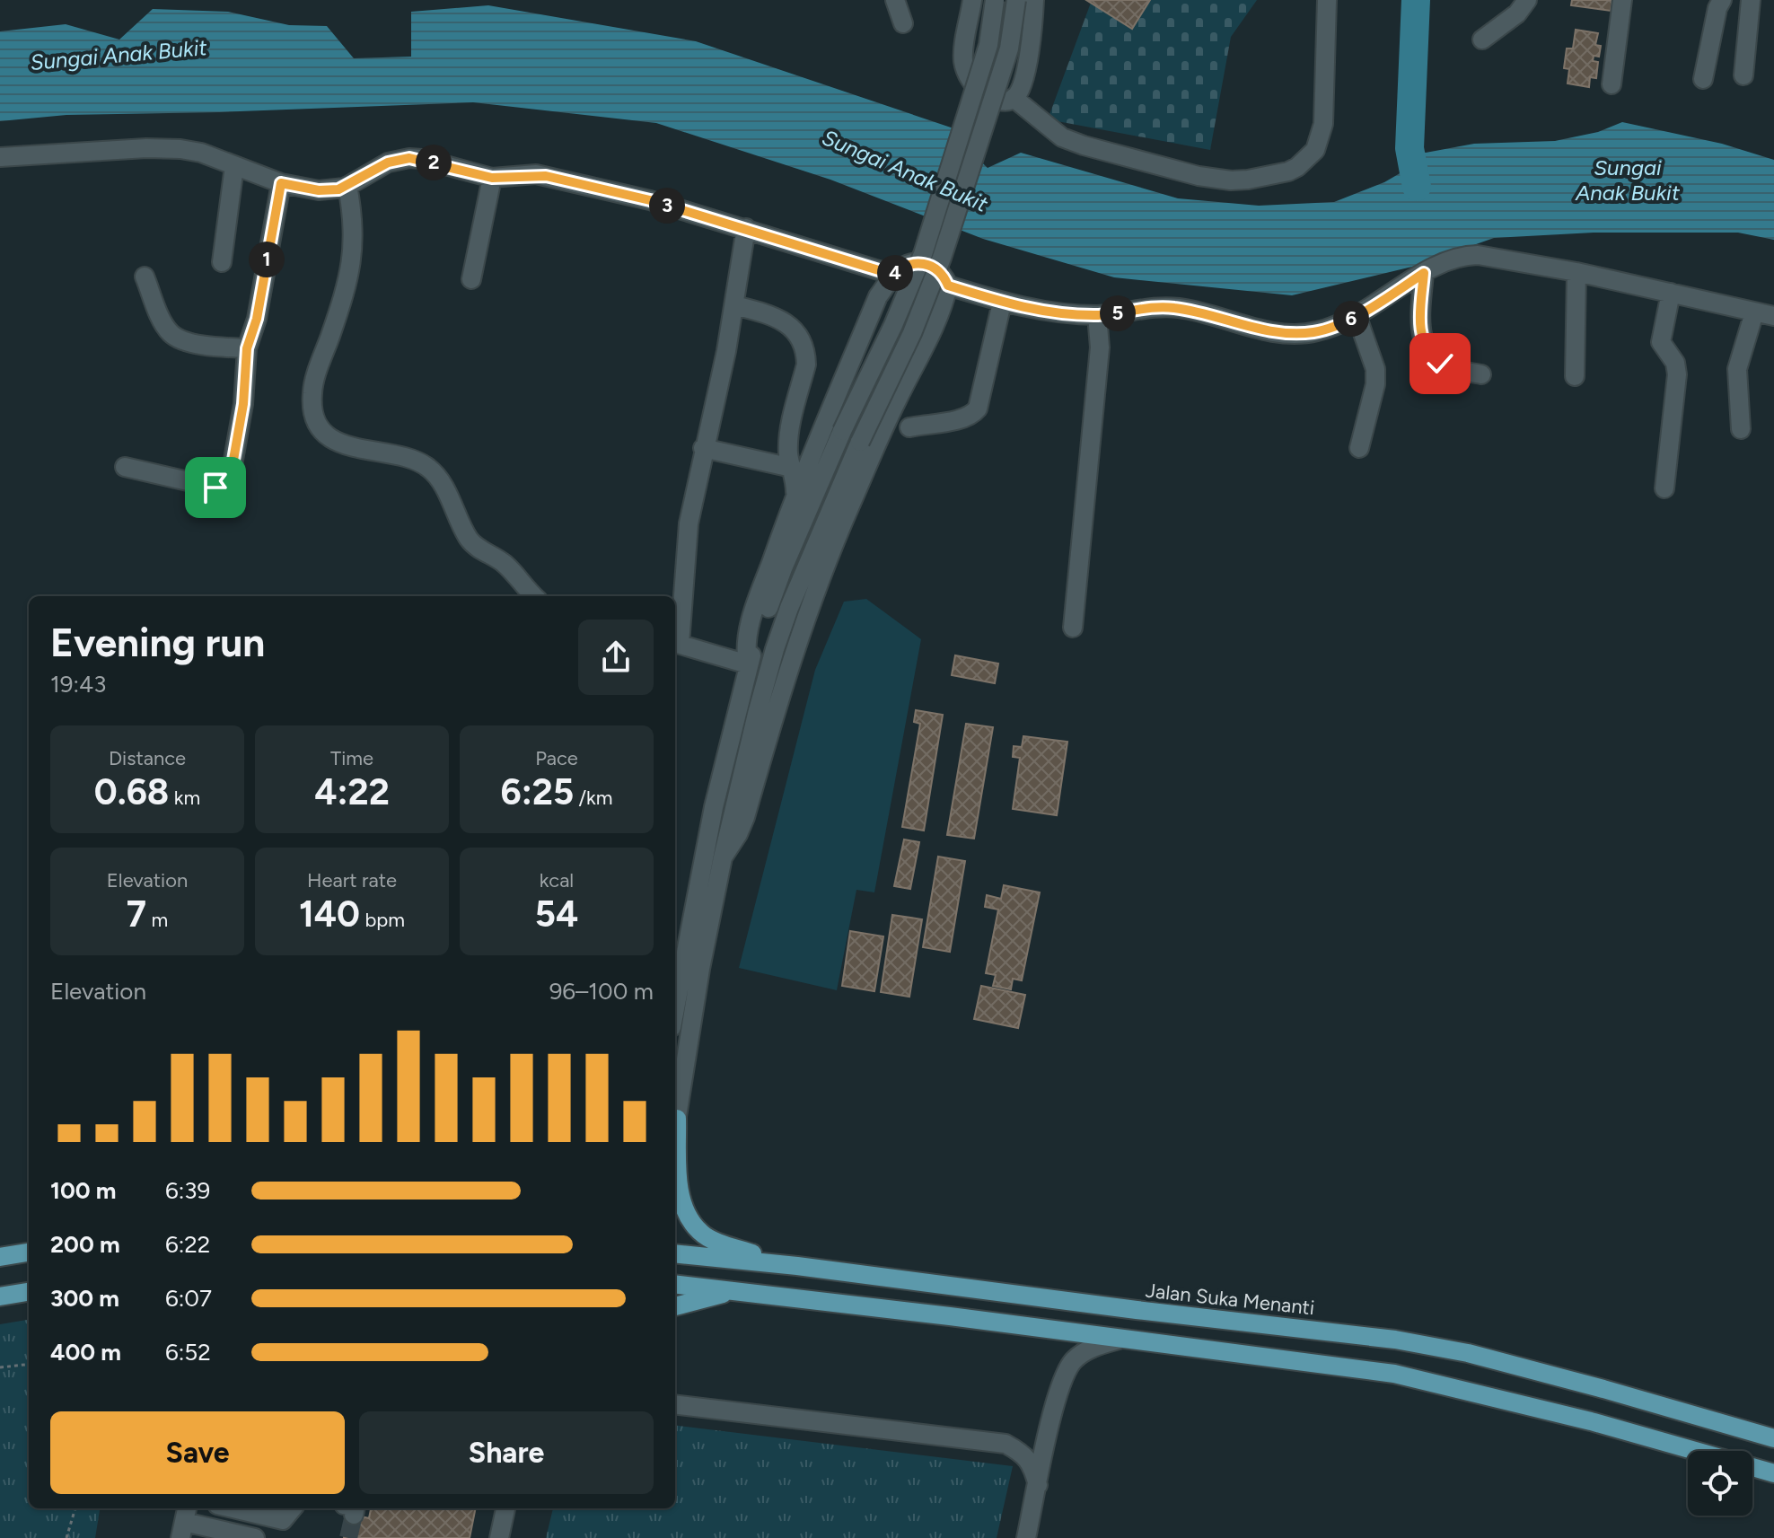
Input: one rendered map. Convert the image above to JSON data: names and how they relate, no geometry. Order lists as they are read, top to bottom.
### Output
{
  "streets": {
    "main road": ["Jalan Suka Menanti"]
  },
  "water": ["Sungai Anak Bukit"],
  "page": {
    "pins": [
      "2",
      "3",
      "1",
      "4",
      "5",
      "6"
    ],
    "heading": ["Evening run", "19:43"],
    "stats": [
      ["Distance", "0.68 km"],
      ["Time", "4:22"],
      ["Pace", "6:25 /km"],
      ["Elevation", "7 m"],
      ["Heart rate", "140 bpm"],
      ["kcal", "54"]
    ],
    "chart": ["Elevation", "96–100 m"],
    "list": [
      {
        "name": "100 m",
        "note": "6:39"
      },
      {
        "name": "200 m",
        "note": "6:22"
      },
      {
        "name": "300 m",
        "note": "6:07"
      },
      {
        "name": "400 m",
        "note": "6:52"
      }
    ],
    "buttons": ["Save", "Share"]
  }
}
